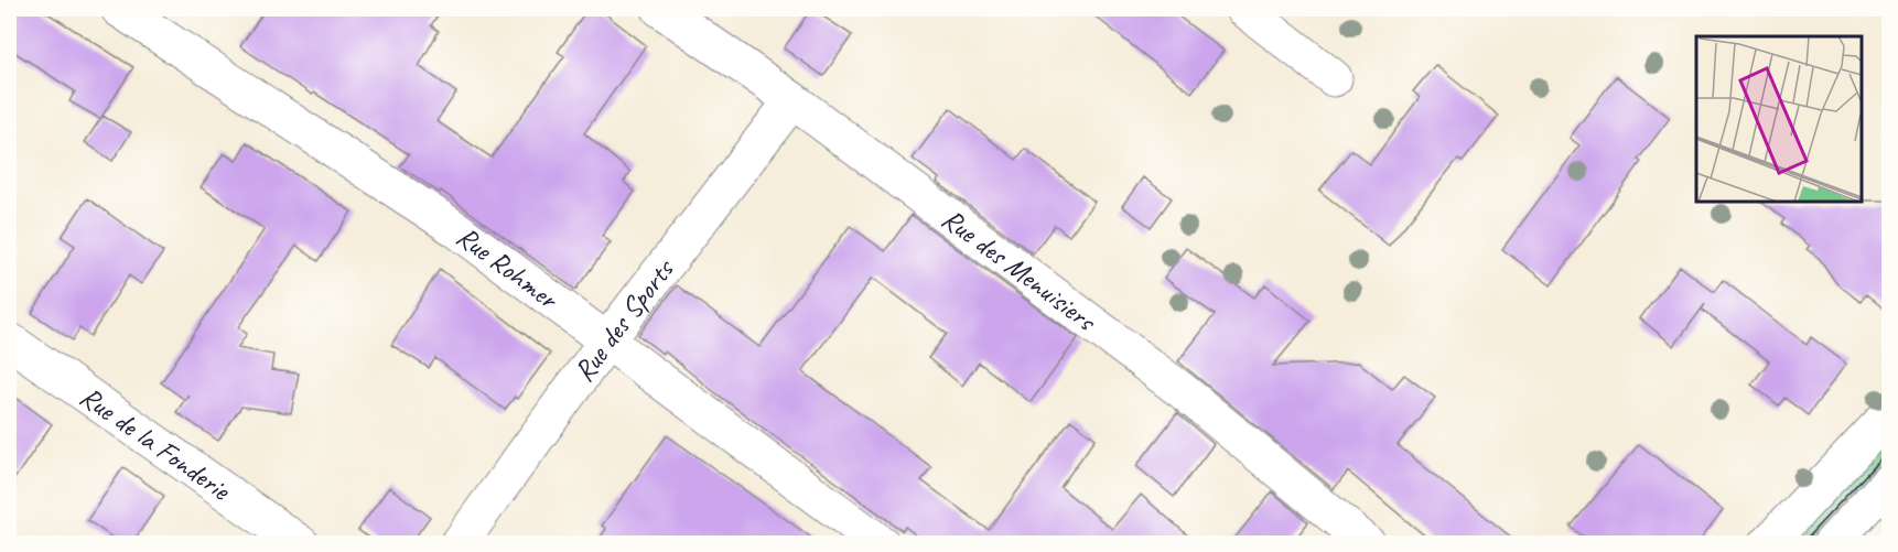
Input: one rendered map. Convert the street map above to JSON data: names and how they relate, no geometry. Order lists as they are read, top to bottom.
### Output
{
  "streets": {
    "street": [
      "Rue Rohmer",
      "Rue des Menuisiers",
      "Rue des Sports",
      "Rue de la Fonderie"
    ]
  },
  "crossings": [
    ["Rue Rohmer", "Rue des Sports"],
    ["Rue des Menuisiers", "Rue des Sports"]
  ]
}
